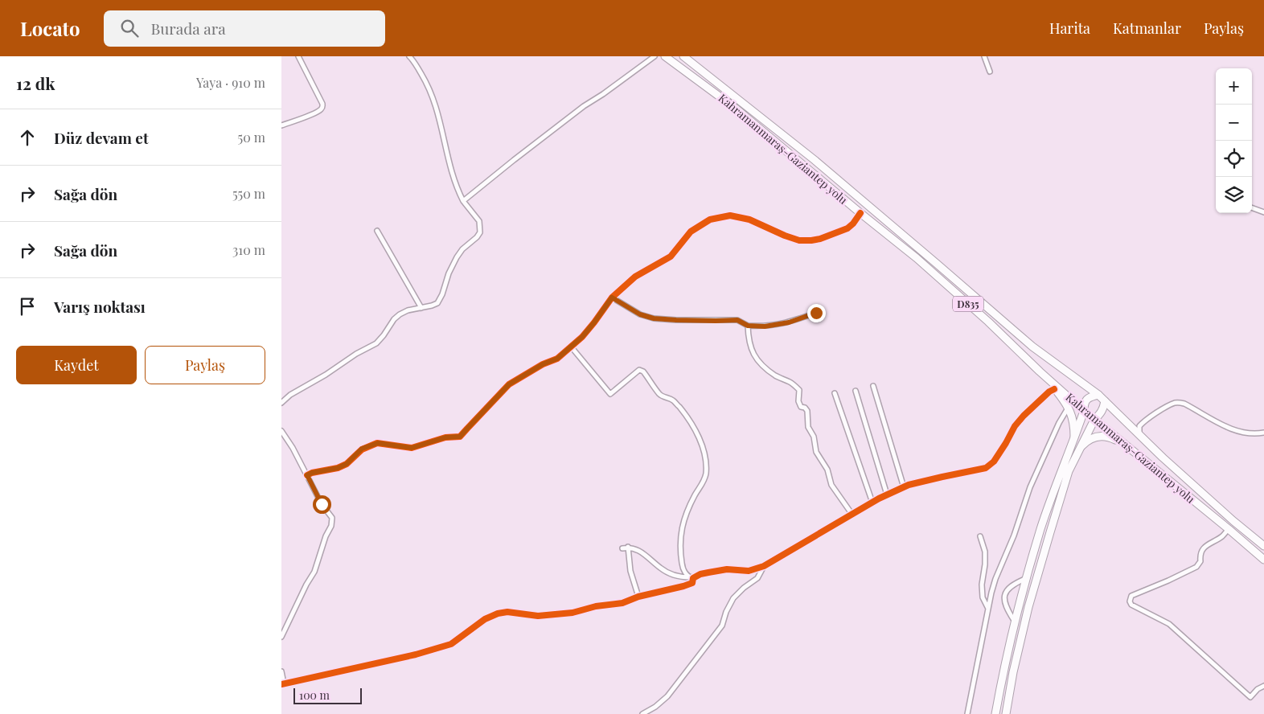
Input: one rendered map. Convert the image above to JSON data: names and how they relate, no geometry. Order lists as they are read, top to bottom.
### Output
{
  "streets": {
    "highway": ["Kahramanmaraş-Gaziantep yolu", "D835"]
  },
  "scale_bar": "100 m",
  "page": {
    "header": "Locato",
    "search": "Burada ara",
    "nav": ["Harita", "Katmanlar", "Paylaş"],
    "heading": ["12 dk", "Yaya · 910 m"],
    "map_buttons": ["+", "−"],
    "list": [
      ["Düz devam et", "50 m"],
      ["Sağa dön", "550 m"],
      ["Sağa dön", "310 m"],
      "Varış noktası"
    ],
    "buttons": ["Kaydet", "Paylaş"],
    "scale": "100 m"
  }
}
